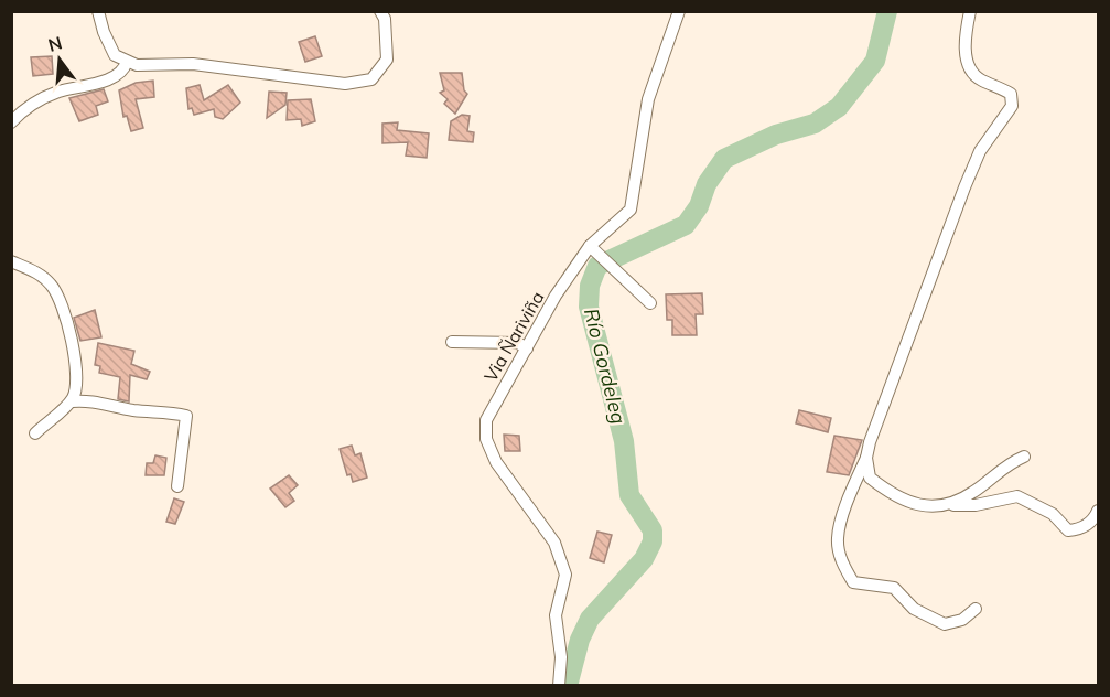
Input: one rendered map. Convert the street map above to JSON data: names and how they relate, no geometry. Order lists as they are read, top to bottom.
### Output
{
  "streets": {
    "street": ["Via Ñariviña"]
  },
  "water": ["Río Gordeleg"],
  "north": "top"
}
